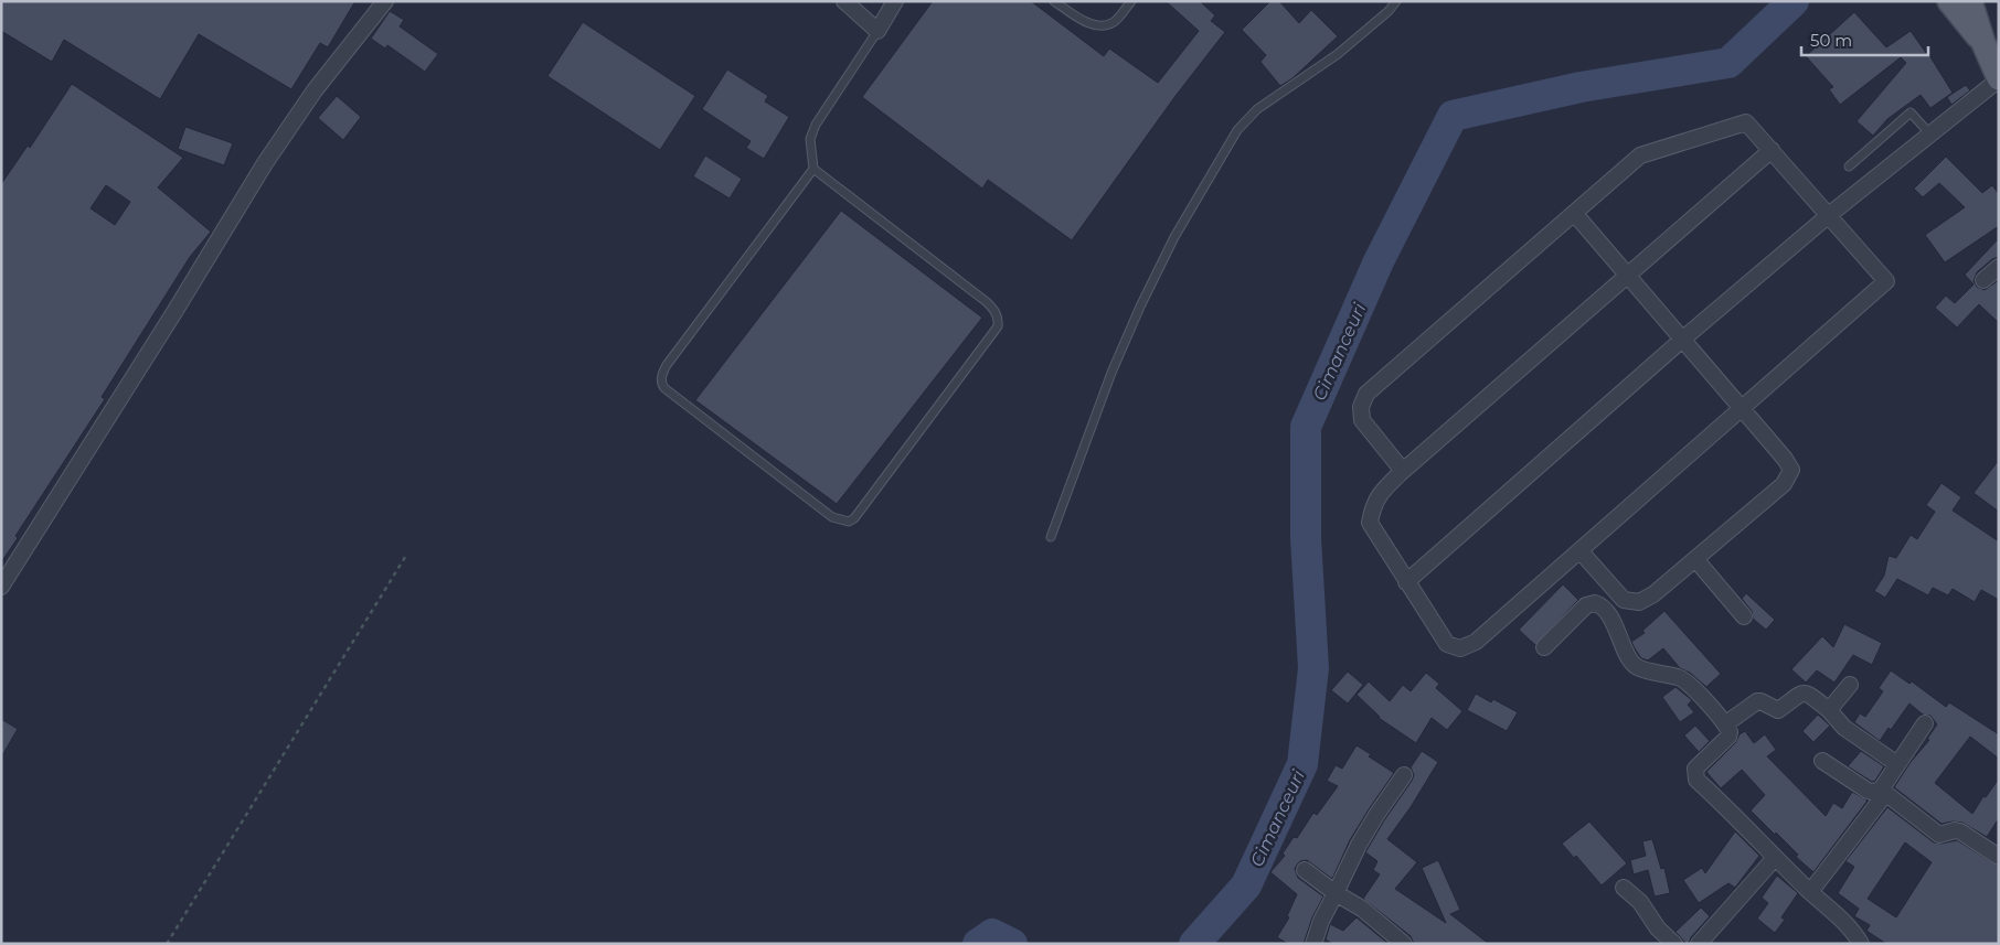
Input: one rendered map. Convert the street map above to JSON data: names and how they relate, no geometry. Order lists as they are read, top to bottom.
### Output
{
  "water": ["Cimanceuri"],
  "scale_bar": "50 m"
}
